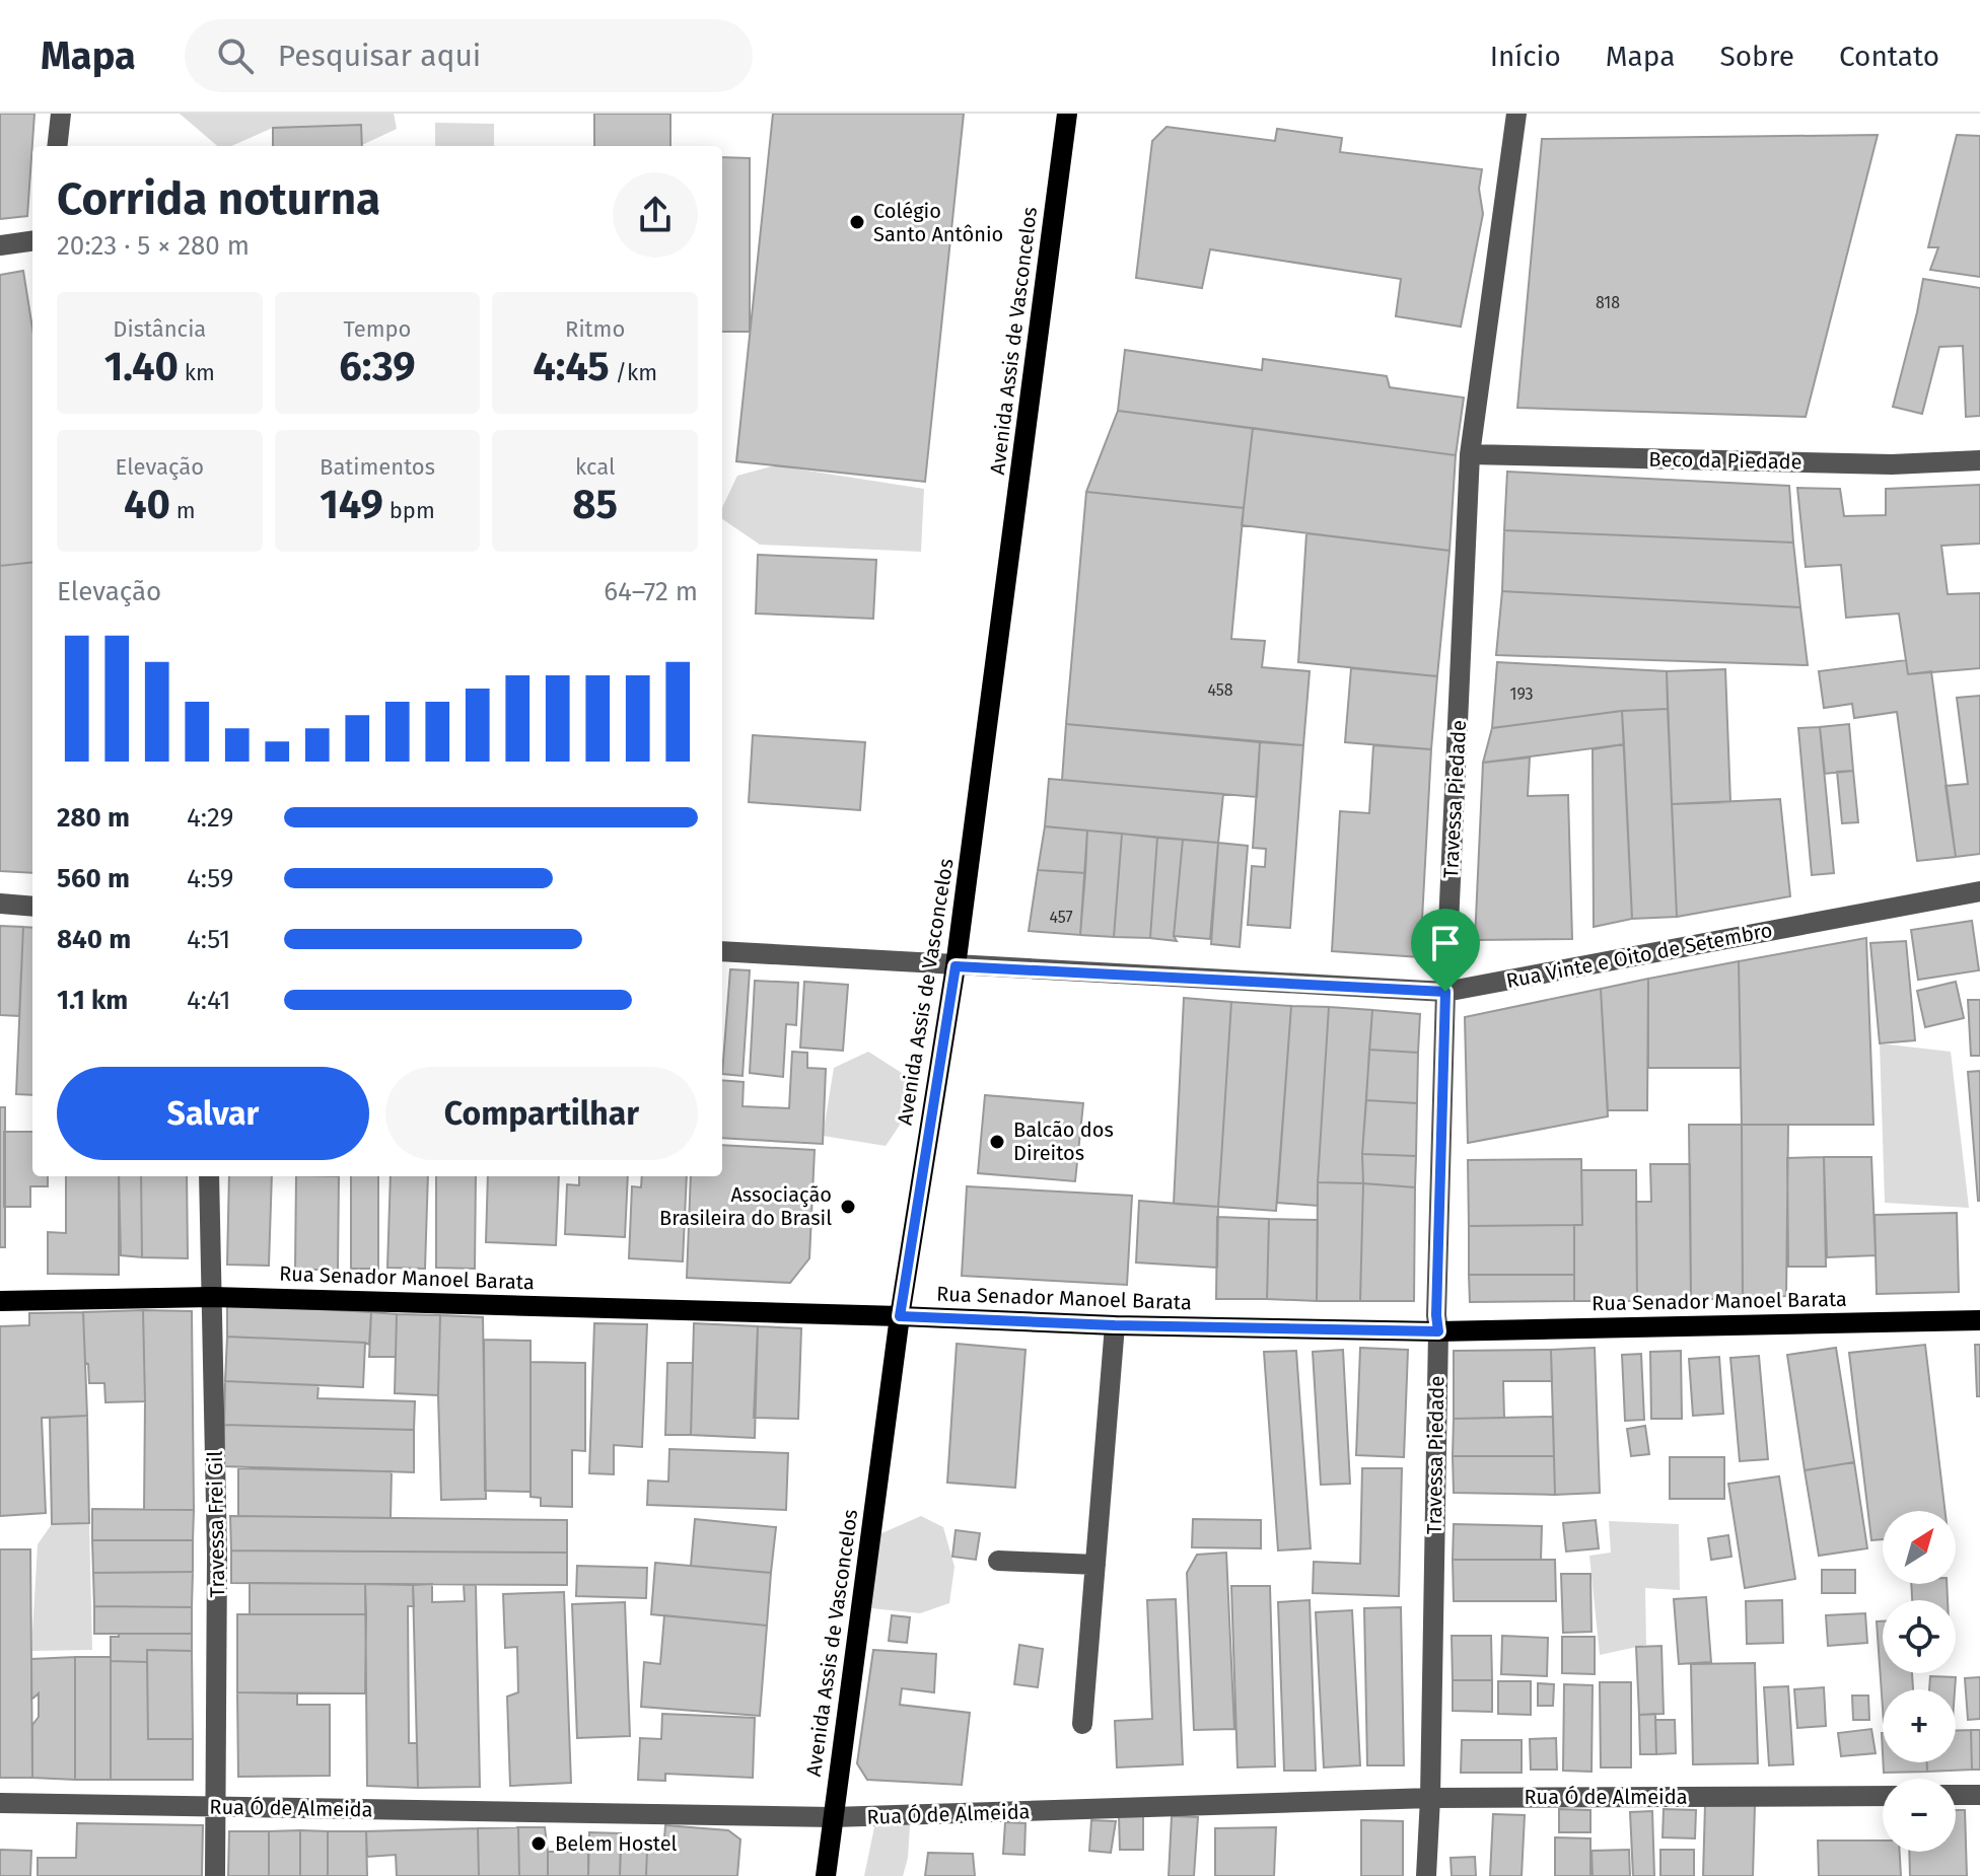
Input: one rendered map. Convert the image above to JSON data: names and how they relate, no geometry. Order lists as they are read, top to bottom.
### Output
{
  "streets": {
    "main road": ["Avenida Assis de Vasconcelos", "Rua Senador Manoel Barata"],
    "street": [
      "Beco da Piedade",
      "Travessa Piedade",
      "Rua Vinte e Oito de Setembro",
      "Travessa Frei Gil",
      "Rua Ó de Almeida"
    ]
  },
  "crossings": [
    ["Avenida Assis de Vasconcelos", "Rua Vinte e Oito de Setembro"],
    ["Avenida Assis de Vasconcelos", "Rua Senador Manoel Barata"],
    ["Avenida Assis de Vasconcelos", "Rua Ó de Almeida"],
    ["Beco da Piedade", "Travessa Piedade"],
    ["Travessa Piedade", "Rua Vinte e Oito de Setembro"],
    ["Travessa Piedade", "Rua Senador Manoel Barata"],
    ["Travessa Piedade", "Rua Ó de Almeida"],
    ["Rua Senador Manoel Barata", "Travessa Frei Gil"],
    ["Travessa Frei Gil", "Rua Ó de Almeida"]
  ],
  "places": [
    "Colégio Santo Antônio",
    "Balcão dos Direitos",
    "Associação Brasileira do Brasil",
    "Belem Hostel"
  ],
  "house_numbers": [
    "818",
    "458",
    "193",
    "457"
  ],
  "north": "top right",
  "page": {
    "header": "Mapa",
    "search": "Pesquisar aqui",
    "nav": [
      "Início",
      "Mapa",
      "Sobre",
      "Contato"
    ],
    "heading": ["Corrida noturna", "20:23 · 5 × 280 m"],
    "stats": [
      ["Distância", "1.40 km"],
      ["Tempo", "6:39"],
      ["Ritmo", "4:45 /km"],
      ["Elevação", "40 m"],
      ["Batimentos", "149 bpm"],
      ["kcal", "85"]
    ],
    "chart": ["Elevação", "64–72 m"],
    "list": [
      {
        "name": "280 m",
        "note": "4:29"
      },
      {
        "name": "560 m",
        "note": "4:59"
      },
      {
        "name": "840 m",
        "note": "4:51"
      },
      {
        "name": "1.1 km",
        "note": "4:41"
      }
    ],
    "buttons": ["Salvar", "Compartilhar"],
    "map_buttons": ["+", "−"]
  }
}
